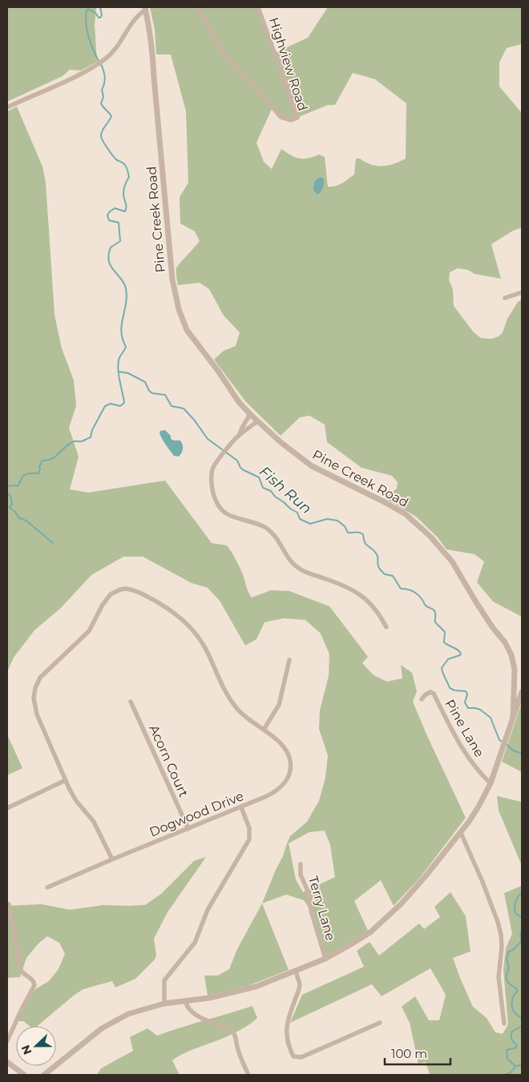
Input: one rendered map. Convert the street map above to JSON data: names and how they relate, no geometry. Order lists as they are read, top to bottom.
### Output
{
  "streets": {
    "street": [
      "Highview Road",
      "Pine Creek Road",
      "Pine Lane",
      "Acorn Court",
      "Dogwood Drive",
      "Terry Lane"
    ]
  },
  "crossings": [
    ["Acorn Court", "Dogwood Drive"]
  ],
  "water": ["Fish Run"],
  "scale_bar": "100 m",
  "north": "left"
}
